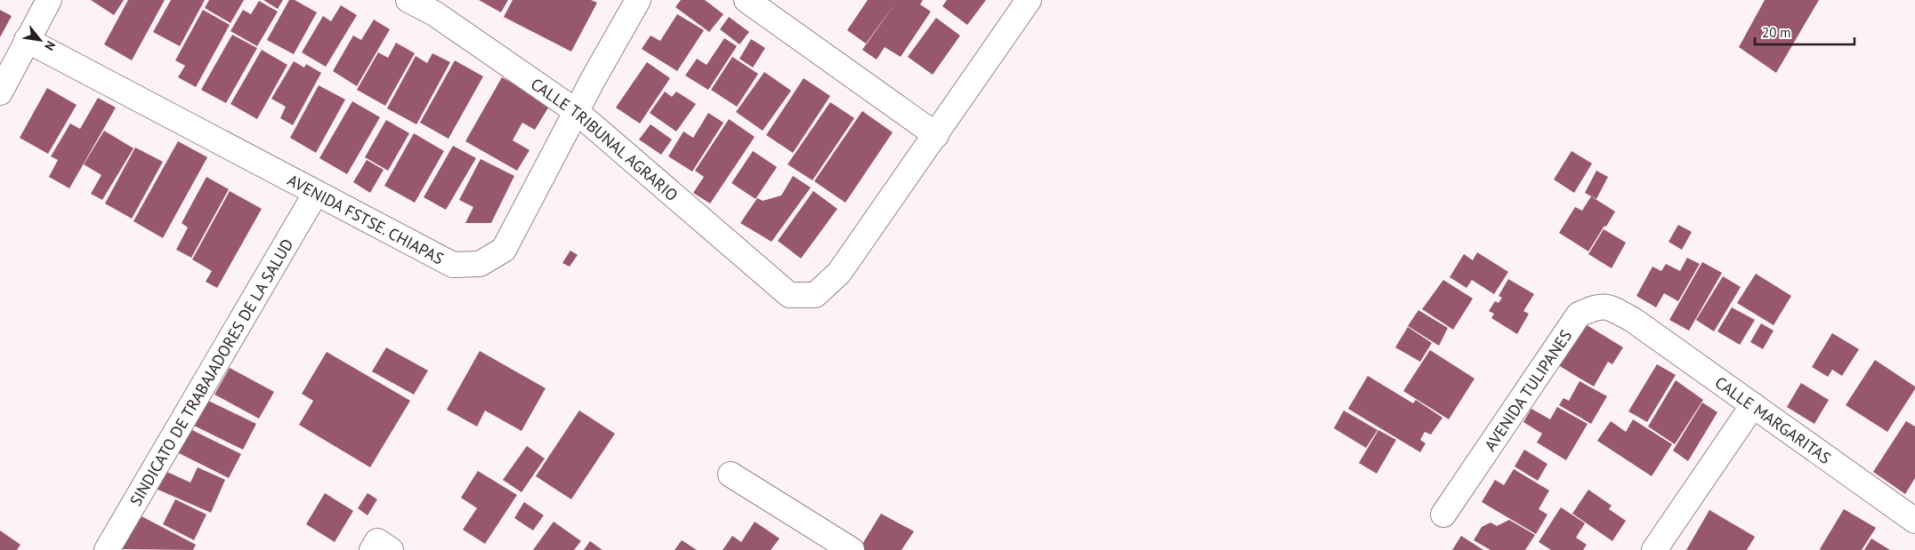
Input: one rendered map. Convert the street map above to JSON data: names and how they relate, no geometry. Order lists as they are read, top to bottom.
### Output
{
  "streets": {
    "street": [
      "CALLE TRIBUNAL AGRARIO",
      "AVENIDA FSTSE. CHIAPAS",
      "SINDICATO DE TRABAJADORES DE LA SALUD",
      "AVENIDA TULIPANES",
      "CALLE MARGARITAS"
    ]
  },
  "crossings": [
    ["CALLE TRIBUNAL AGRARIO", "AVENIDA FSTSE. CHIAPAS"],
    ["AVENIDA FSTSE. CHIAPAS", "SINDICATO DE TRABAJADORES DE LA SALUD"],
    ["AVENIDA TULIPANES", "CALLE MARGARITAS"]
  ],
  "scale_bar": "20 m",
  "north": "bottom right"
}
